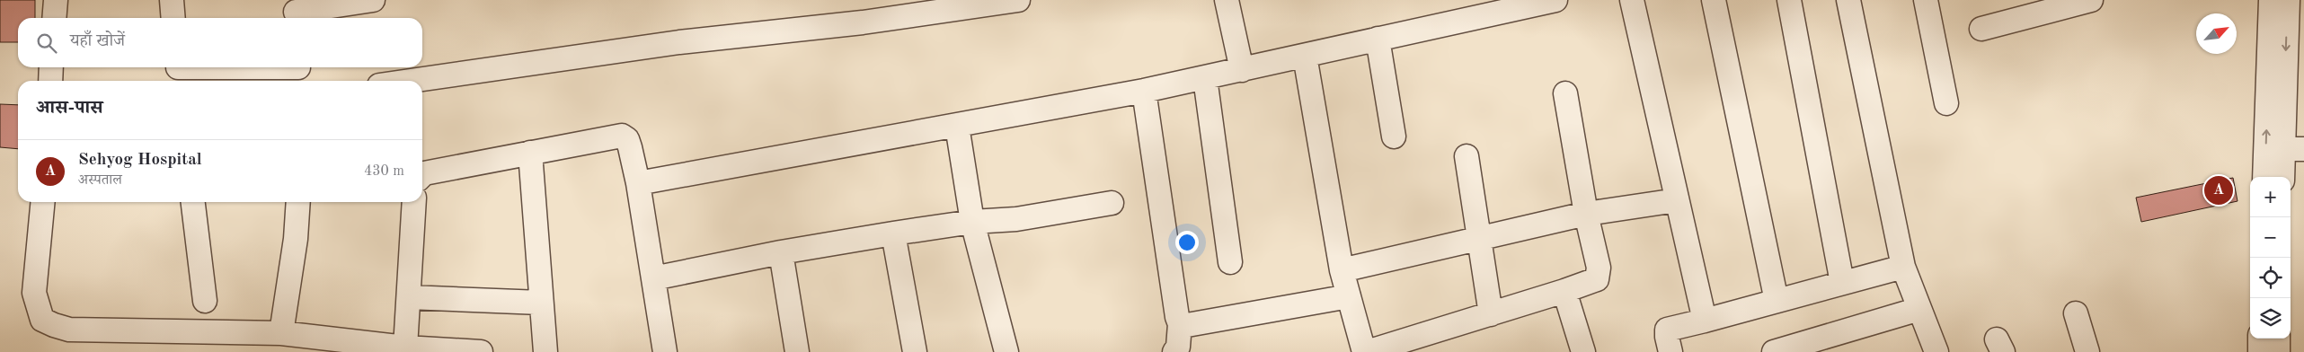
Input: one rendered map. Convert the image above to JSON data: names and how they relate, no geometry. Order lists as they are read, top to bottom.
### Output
{
  "north": "top right",
  "page": {
    "search": "यहाँ खोजें",
    "heading": "आस-पास",
    "list": [
      {
        "mark": "A",
        "name": "Sehyog Hospital",
        "note": "अस्पताल",
        "value": "430 m"
      }
    ],
    "pins": "A",
    "map_buttons": ["+", "−"]
  }
}
